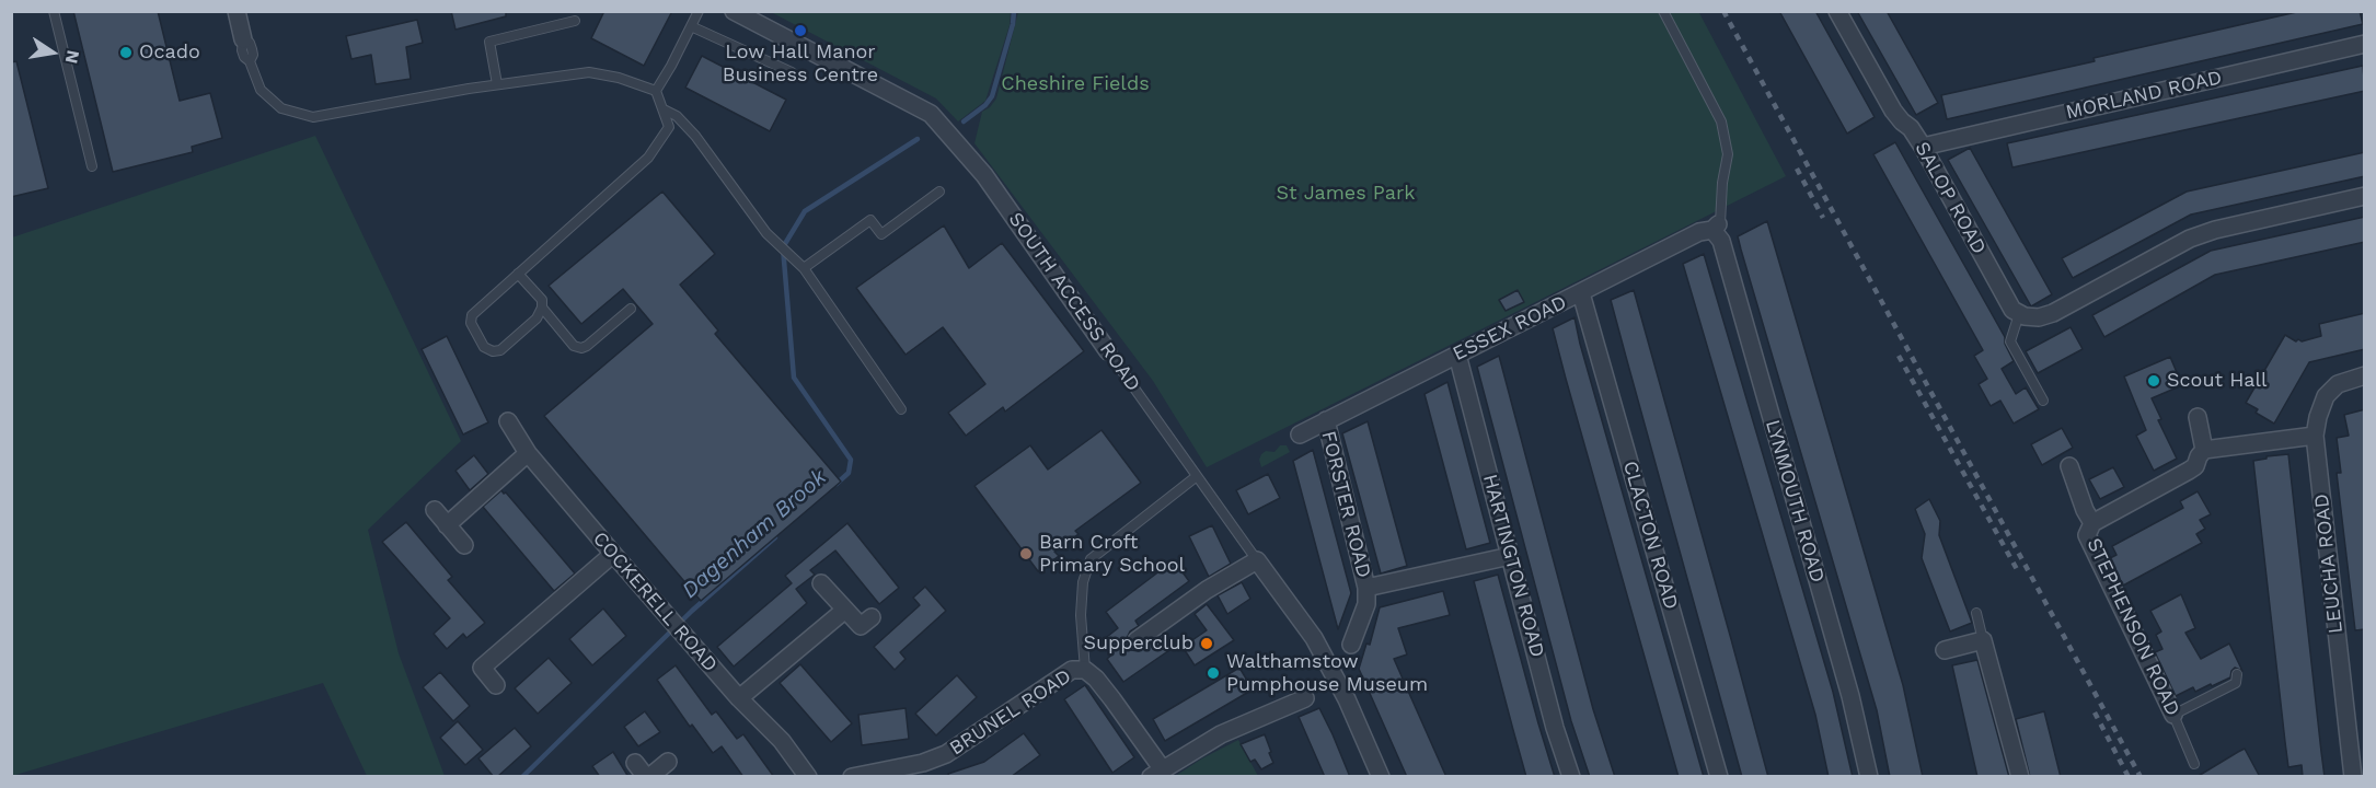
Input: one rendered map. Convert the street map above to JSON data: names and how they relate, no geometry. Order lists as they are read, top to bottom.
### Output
{
  "streets": {
    "street": [
      "MORLAND ROAD",
      "SALOP ROAD",
      "SOUTH ACCESS ROAD",
      "ESSEX ROAD",
      "LYNMOUTH ROAD",
      "FORSTER ROAD",
      "CLACTON ROAD",
      "LEUCHA ROAD",
      "HARTINGTON ROAD",
      "COCKERELL ROAD",
      "STEPHENSON ROAD",
      "BRUNEL ROAD"
    ]
  },
  "crossings": [
    ["MORLAND ROAD", "SALOP ROAD"],
    ["ESSEX ROAD", "LYNMOUTH ROAD"],
    ["ESSEX ROAD", "FORSTER ROAD"],
    ["ESSEX ROAD", "CLACTON ROAD"],
    ["ESSEX ROAD", "HARTINGTON ROAD"],
    ["FORSTER ROAD", "HARTINGTON ROAD"]
  ],
  "water": ["Dagenham Brook"],
  "parks": ["Cheshire Fields", "St James Park"],
  "places": [
    "Low Hall Manor Business Centre",
    "Ocado",
    "Scout Hall",
    "Barn Croft Primary School",
    "Supperclub",
    "Walthamstow Pumphouse Museum"
  ],
  "north": "right"
}
